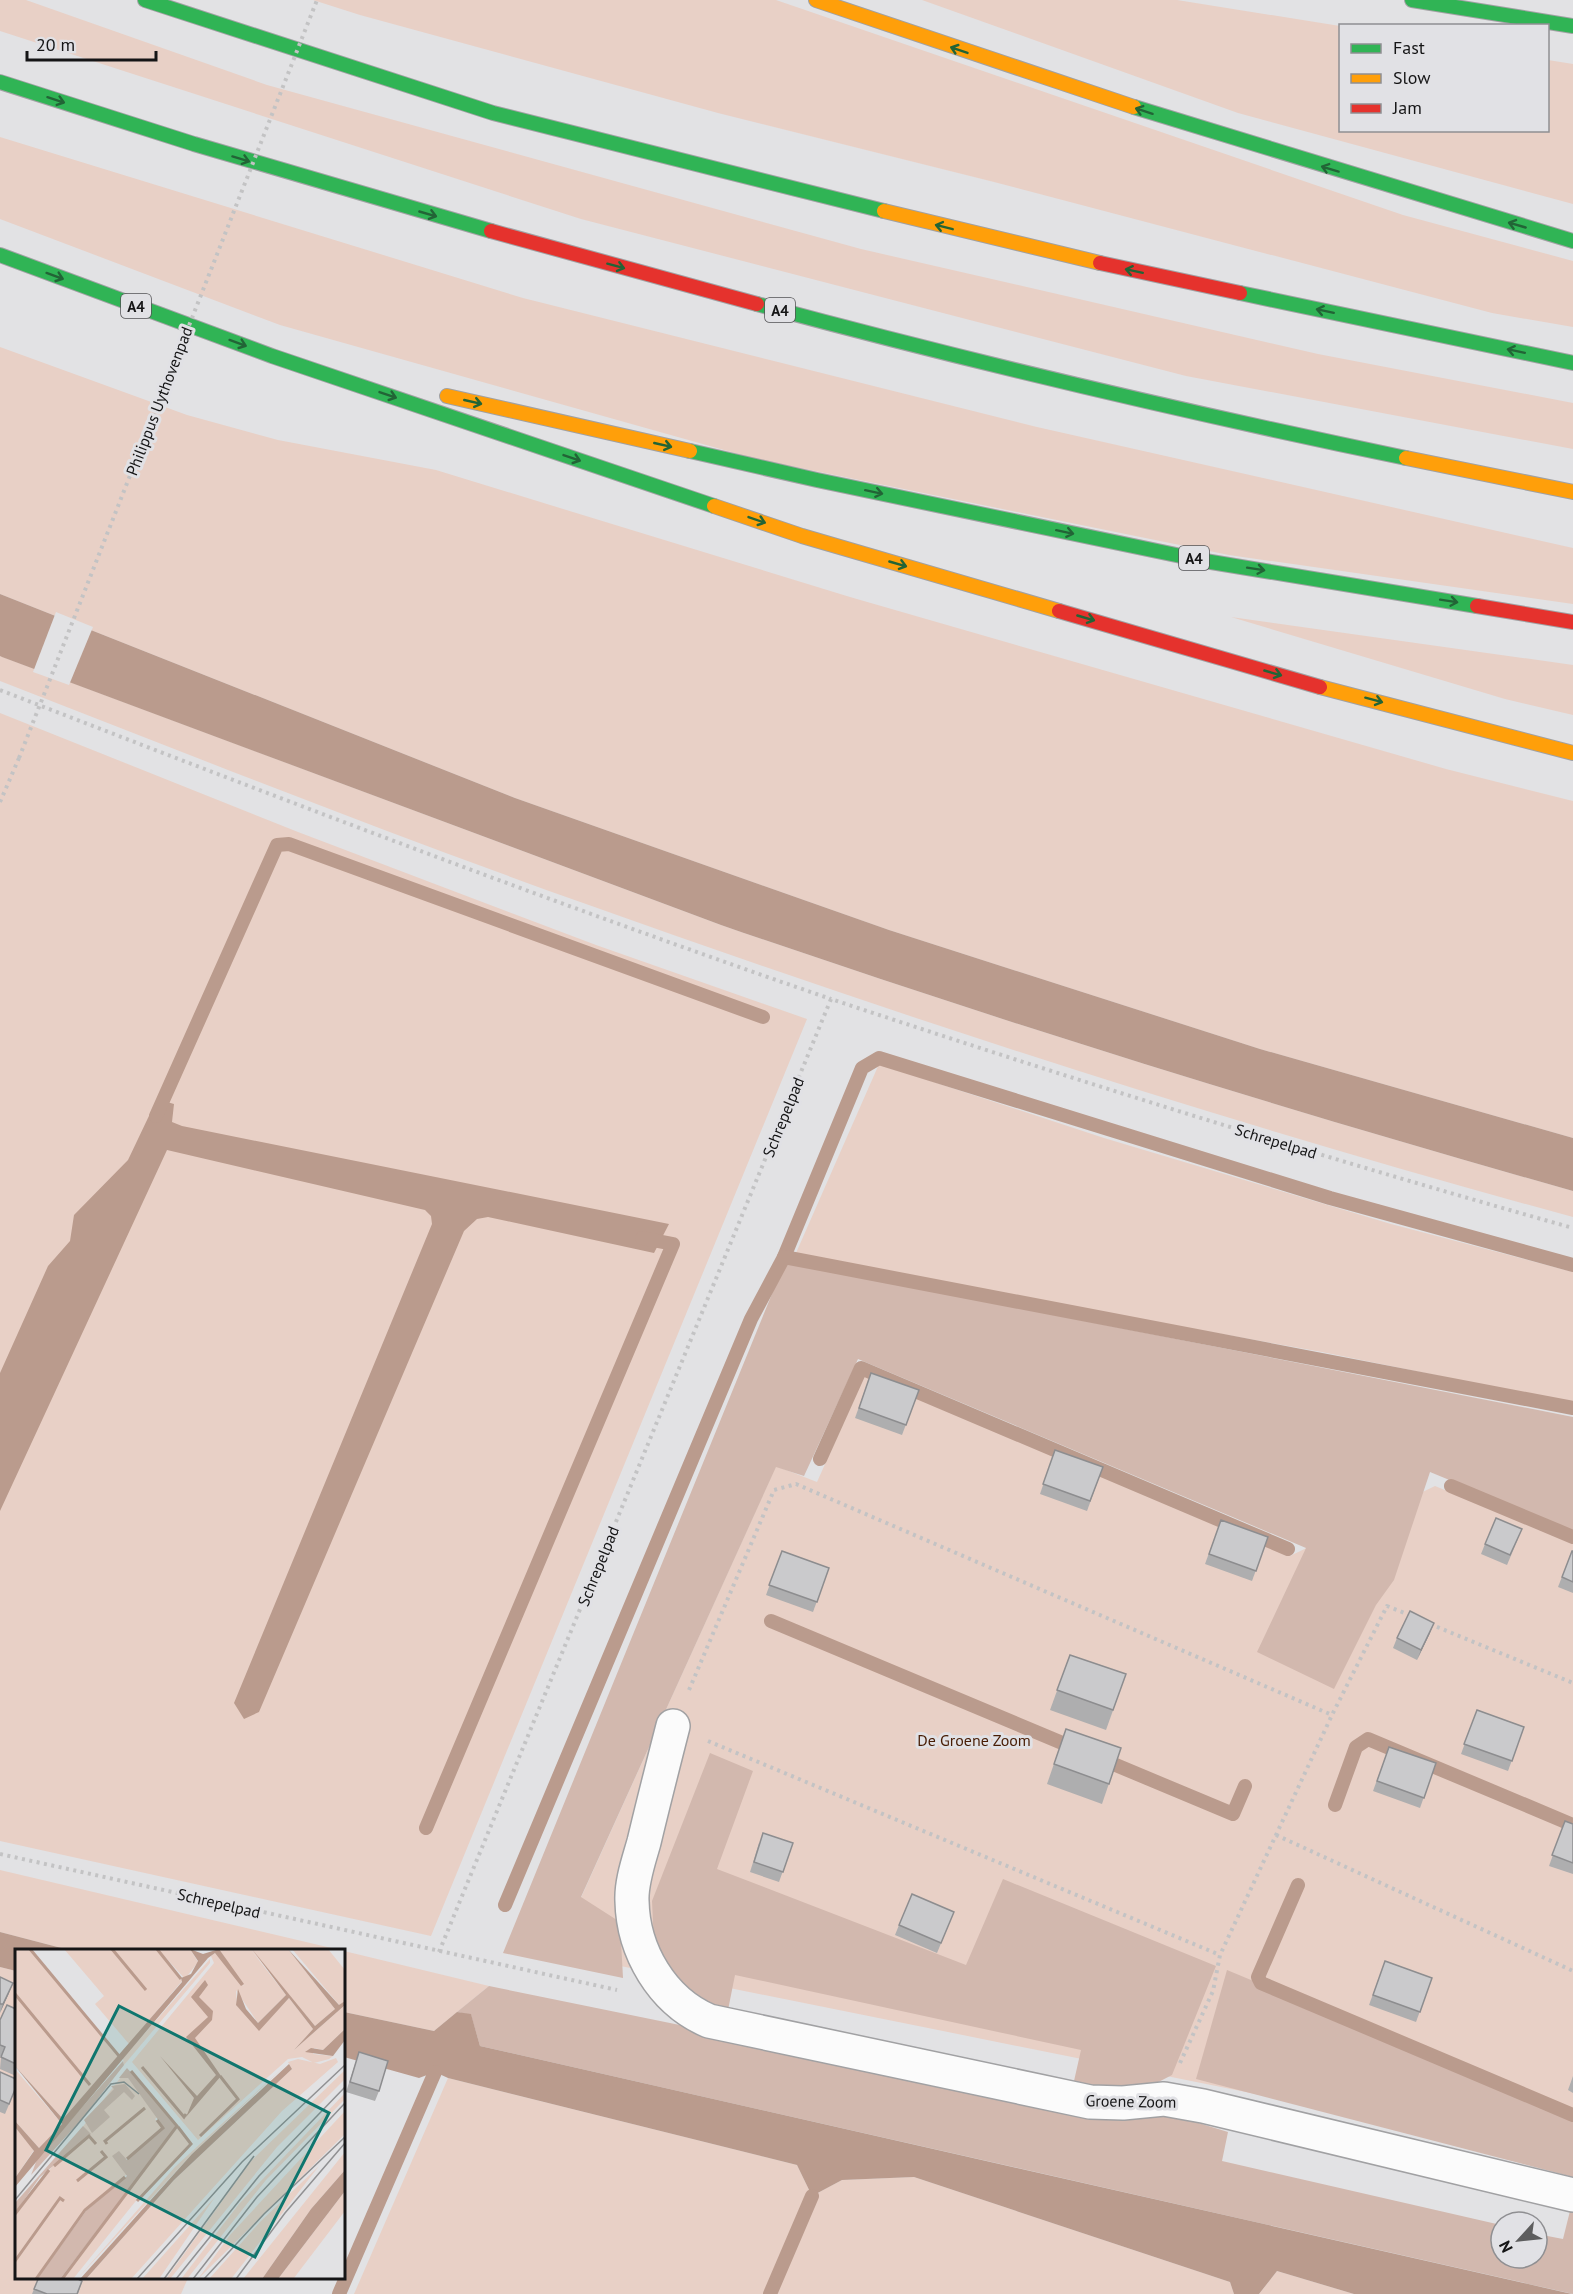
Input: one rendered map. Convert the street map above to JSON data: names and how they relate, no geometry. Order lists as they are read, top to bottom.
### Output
{
  "streets": {
    "highway": ["A4"],
    "street": ["Groene Zoom"],
    "path": ["Philippus Uythovenpad", "Schrepelpad"]
  },
  "crossings": [
    ["Schrepelpad", "Groene Zoom"]
  ],
  "parks": ["De Groene Zoom"],
  "legend": ["Fast", "Slow", "Jam"],
  "scale_bar": "20 m",
  "north": "bottom left"
}
